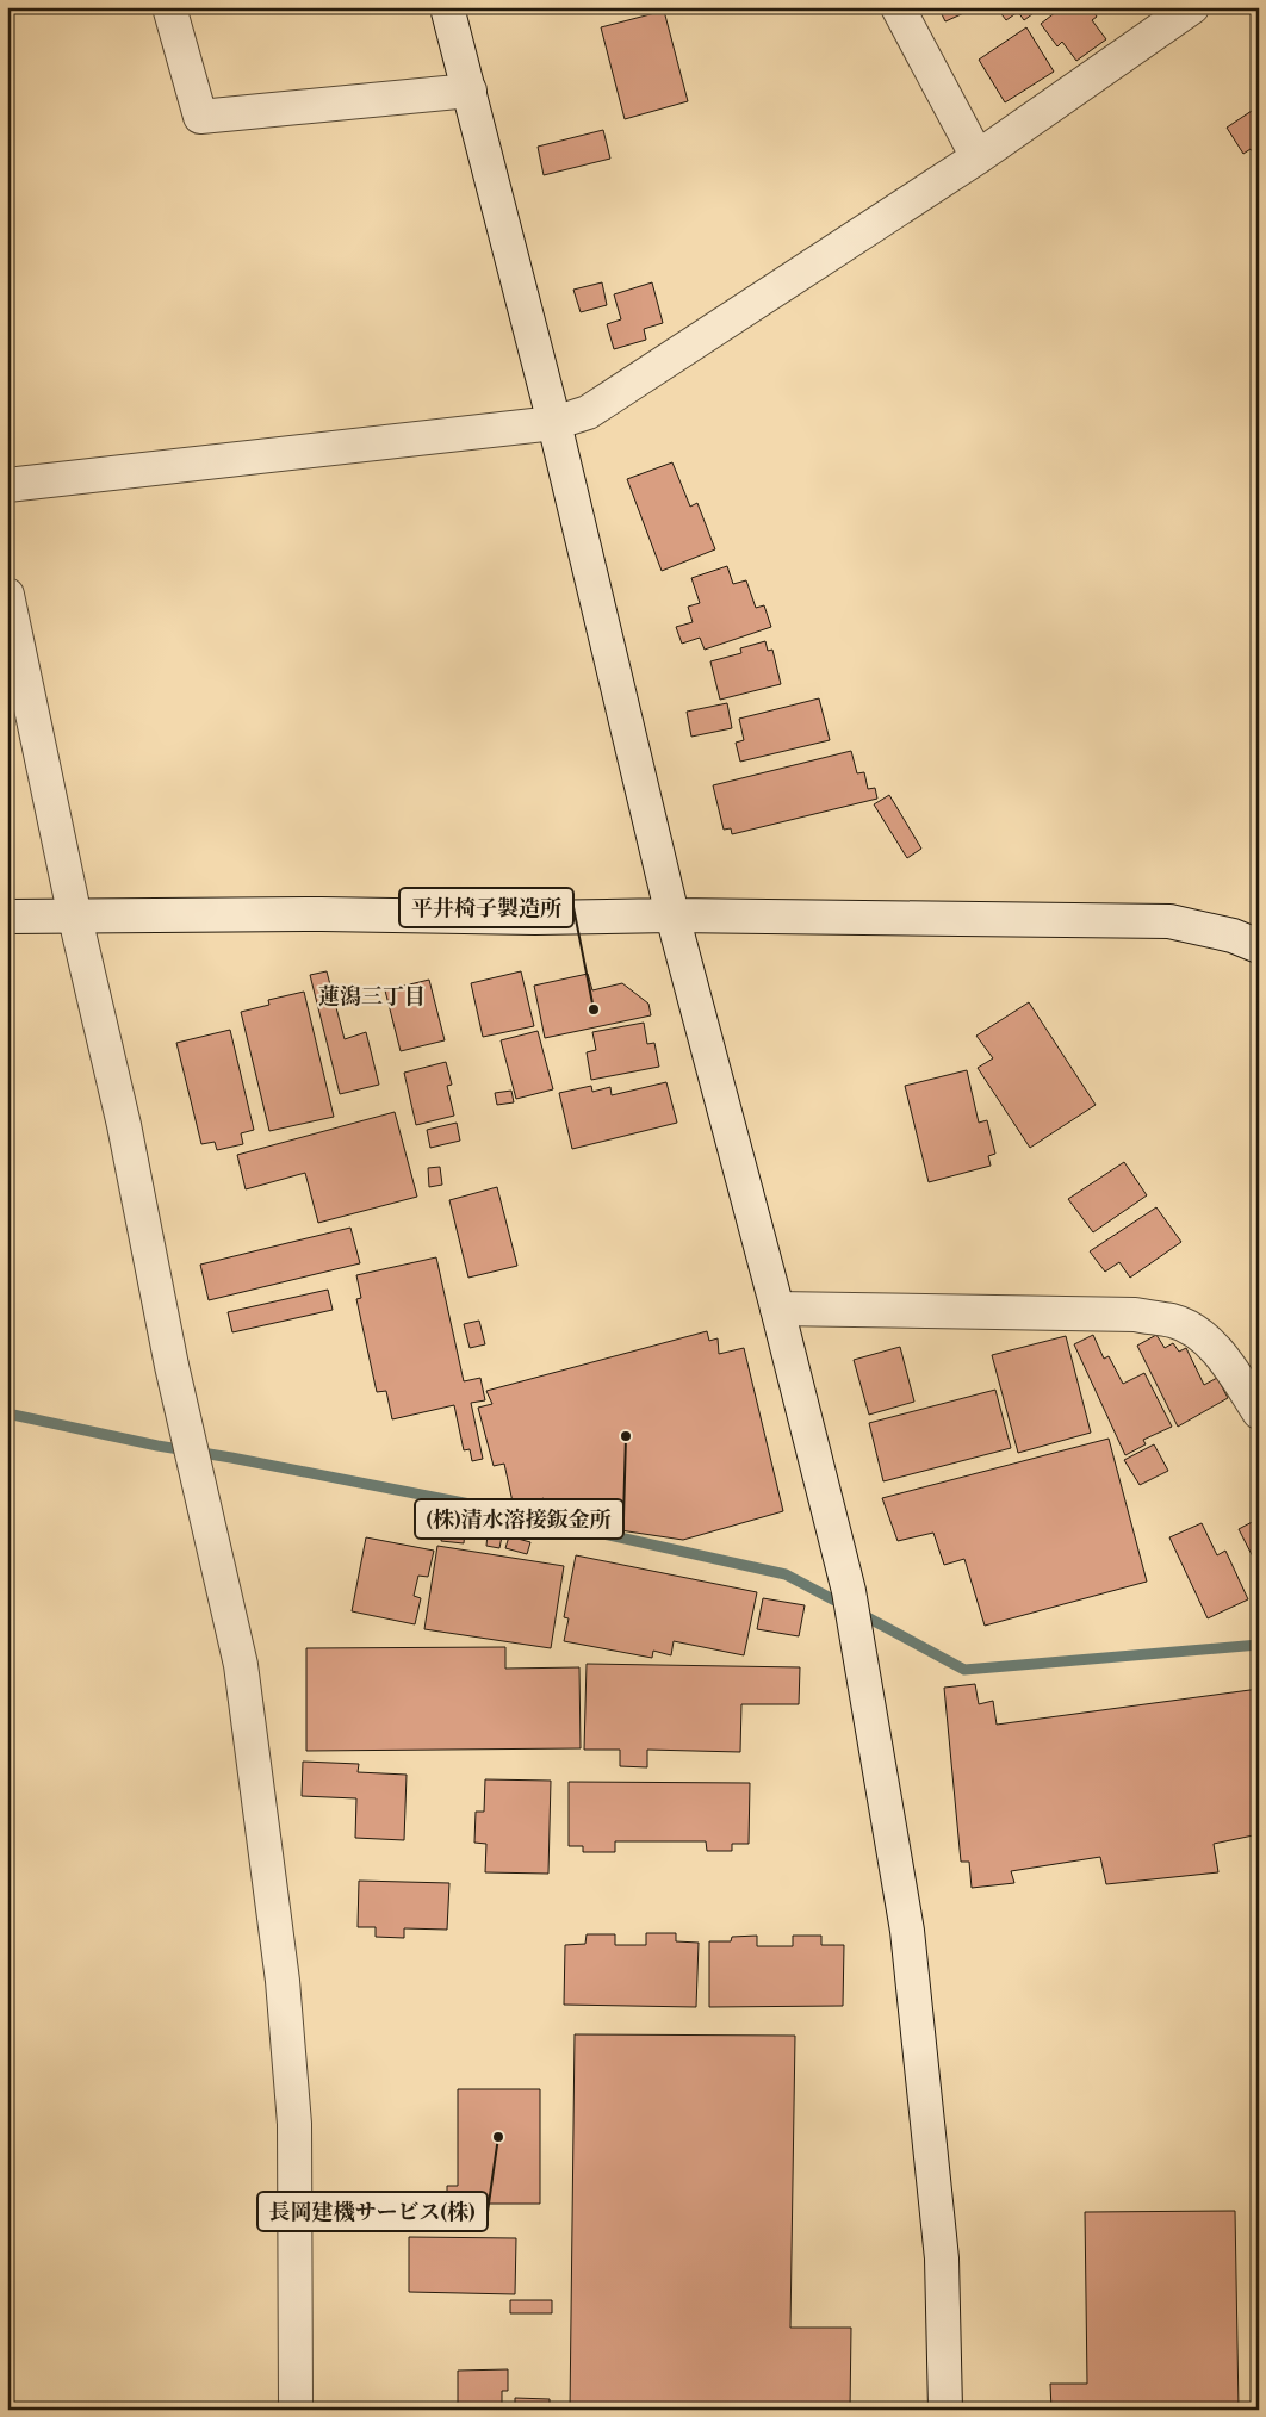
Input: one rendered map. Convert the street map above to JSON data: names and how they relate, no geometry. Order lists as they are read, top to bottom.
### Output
{
  "districts": ["蓮潟三丁目"],
  "places": ["平井椅子製造所", "(株)清水溶接鈑金所", "長岡建機サービス(株)"]
}
